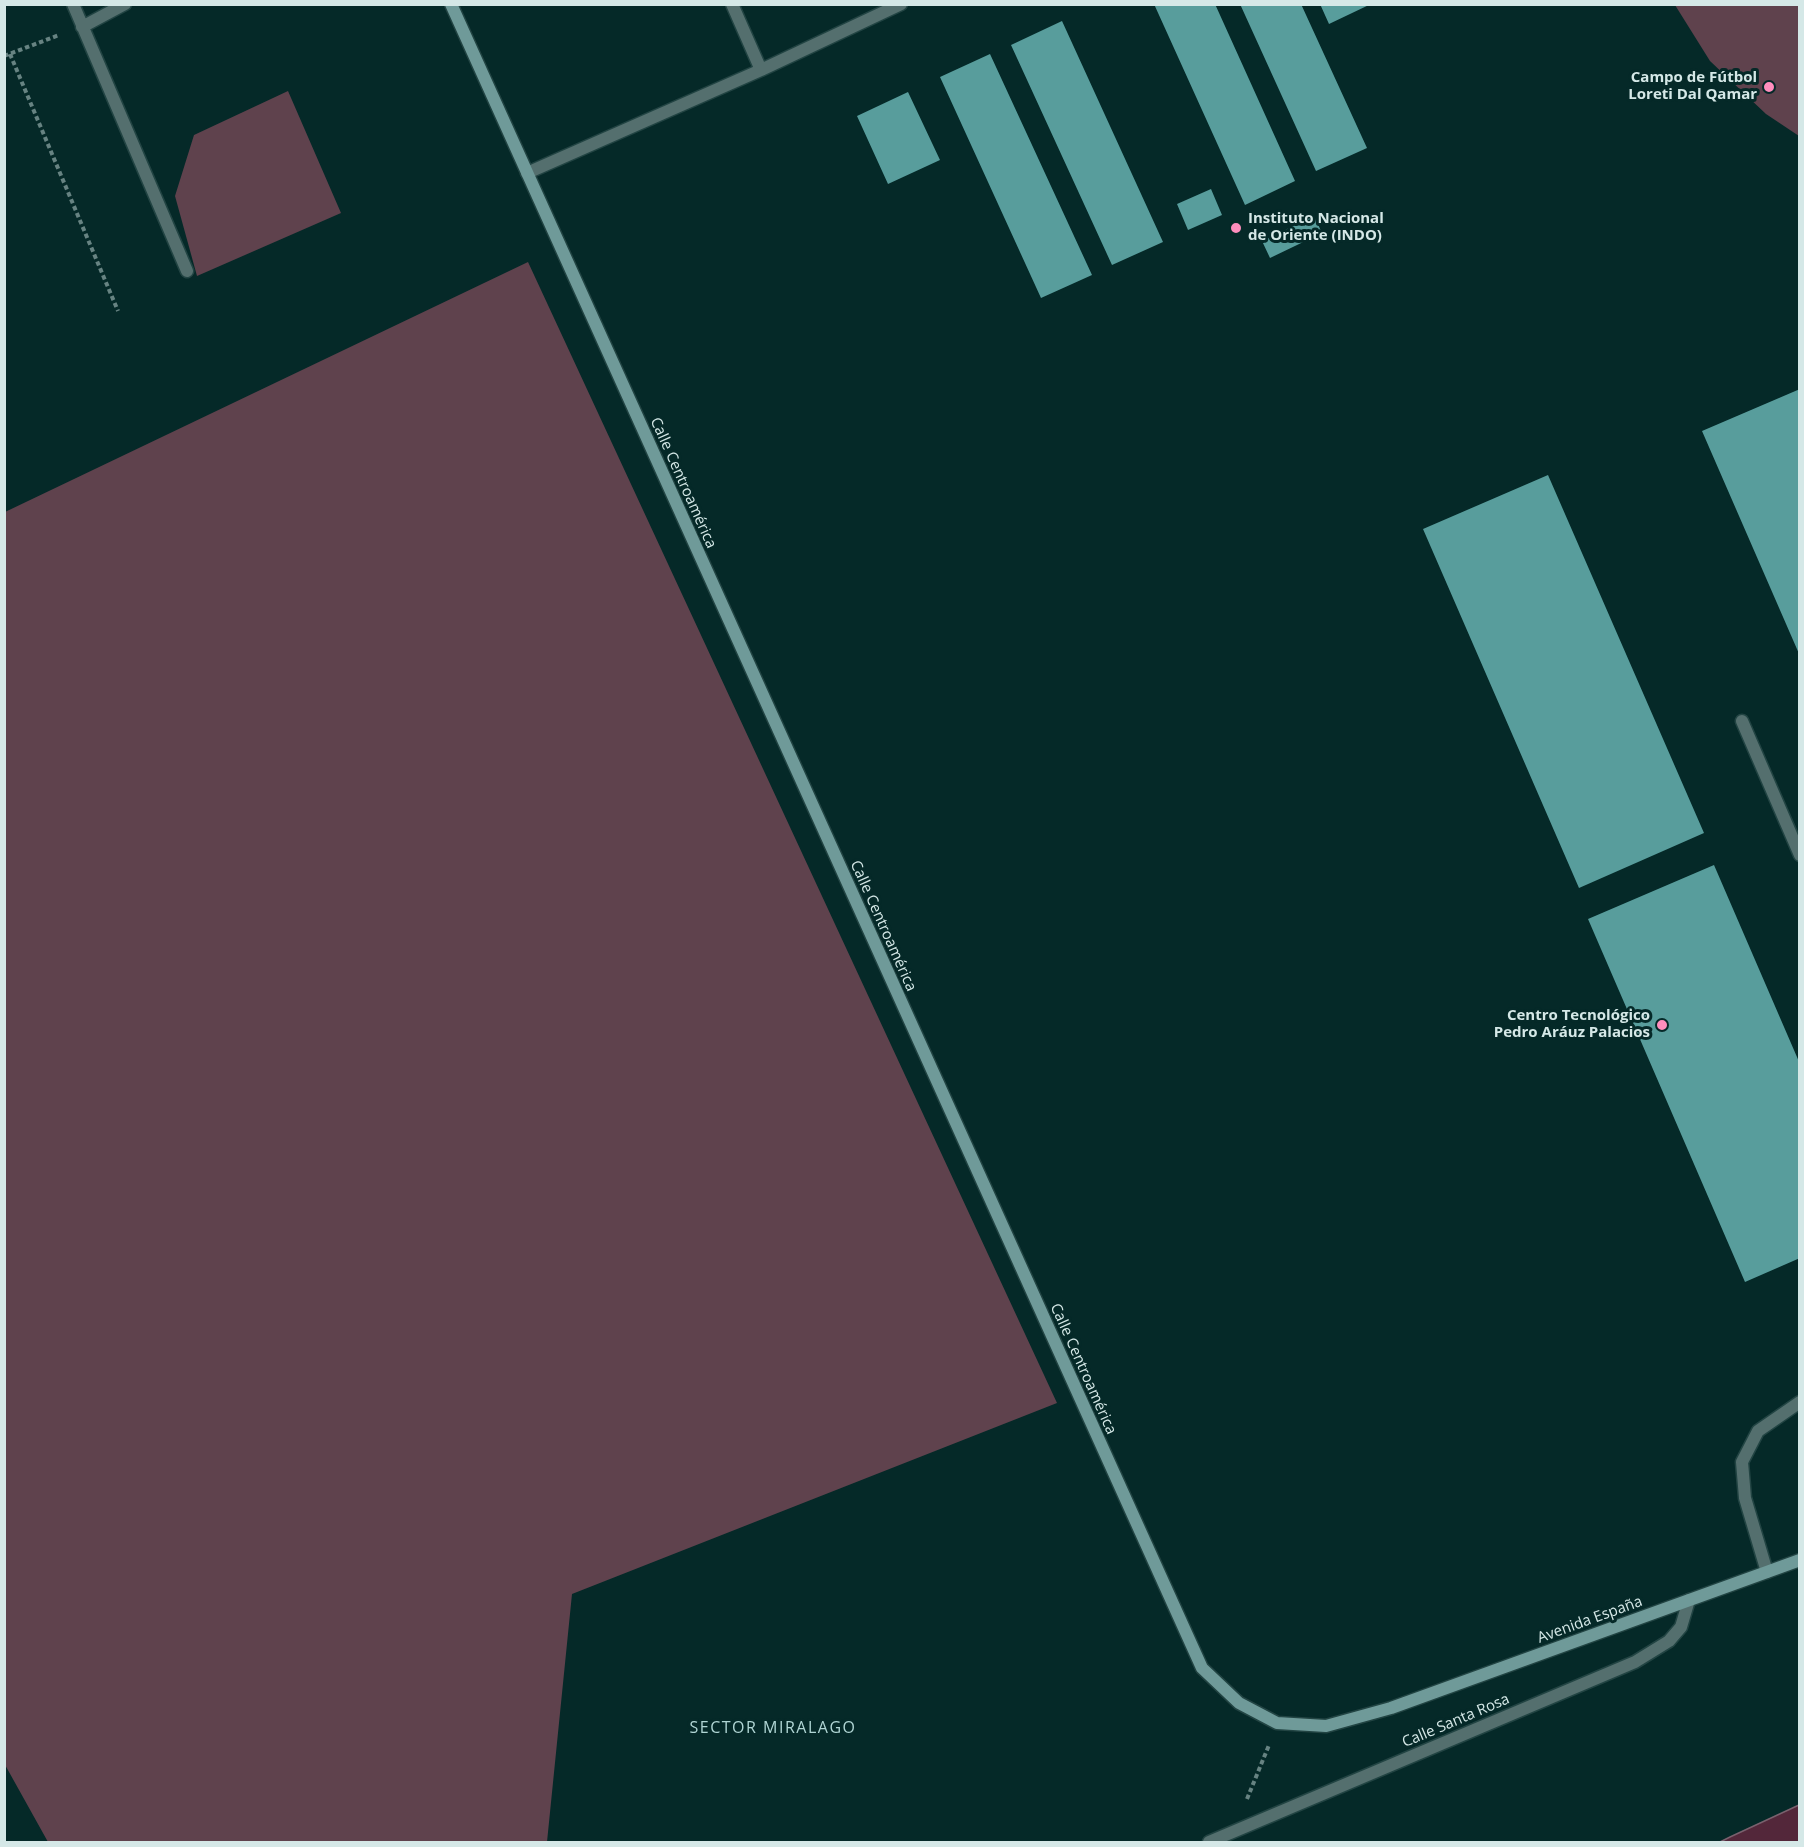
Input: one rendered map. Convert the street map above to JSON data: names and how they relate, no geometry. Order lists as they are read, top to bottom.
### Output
{
  "streets": {
    "main road": ["Calle Centroamérica", "Avenida España"],
    "street": ["Calle Santa Rosa"]
  },
  "crossings": [
    ["Calle Centroamérica", "Avenida España"],
    ["Avenida España", "Calle Santa Rosa"]
  ],
  "districts": ["SECTOR MIRALAGO"],
  "places": ["Campo de Fútbol Loreti Dal Qamar", "Instituto Nacional de Oriente (INDO)", "Centro Tecnológico Pedro Aráuz Palacios"]
}
